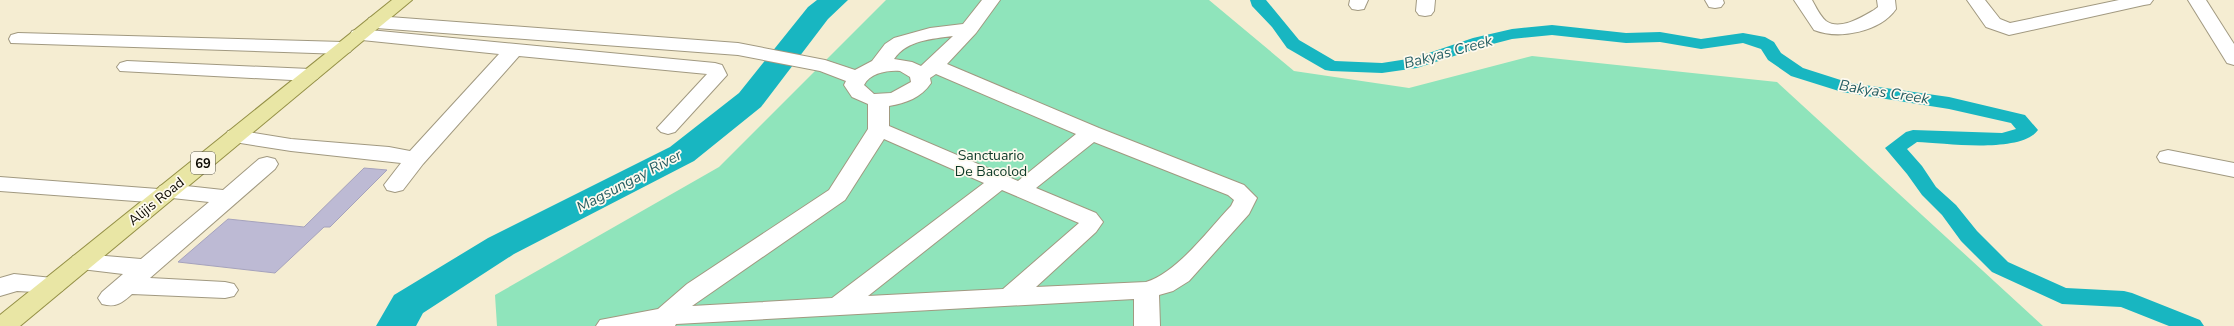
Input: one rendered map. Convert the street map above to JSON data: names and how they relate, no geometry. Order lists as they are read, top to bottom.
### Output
{
  "streets": {
    "main road": ["69", "Alijis Road"]
  },
  "water": ["Bakyas Creek", "Magsungay River"],
  "parks": ["Sanctuario De Bacolod"]
}
